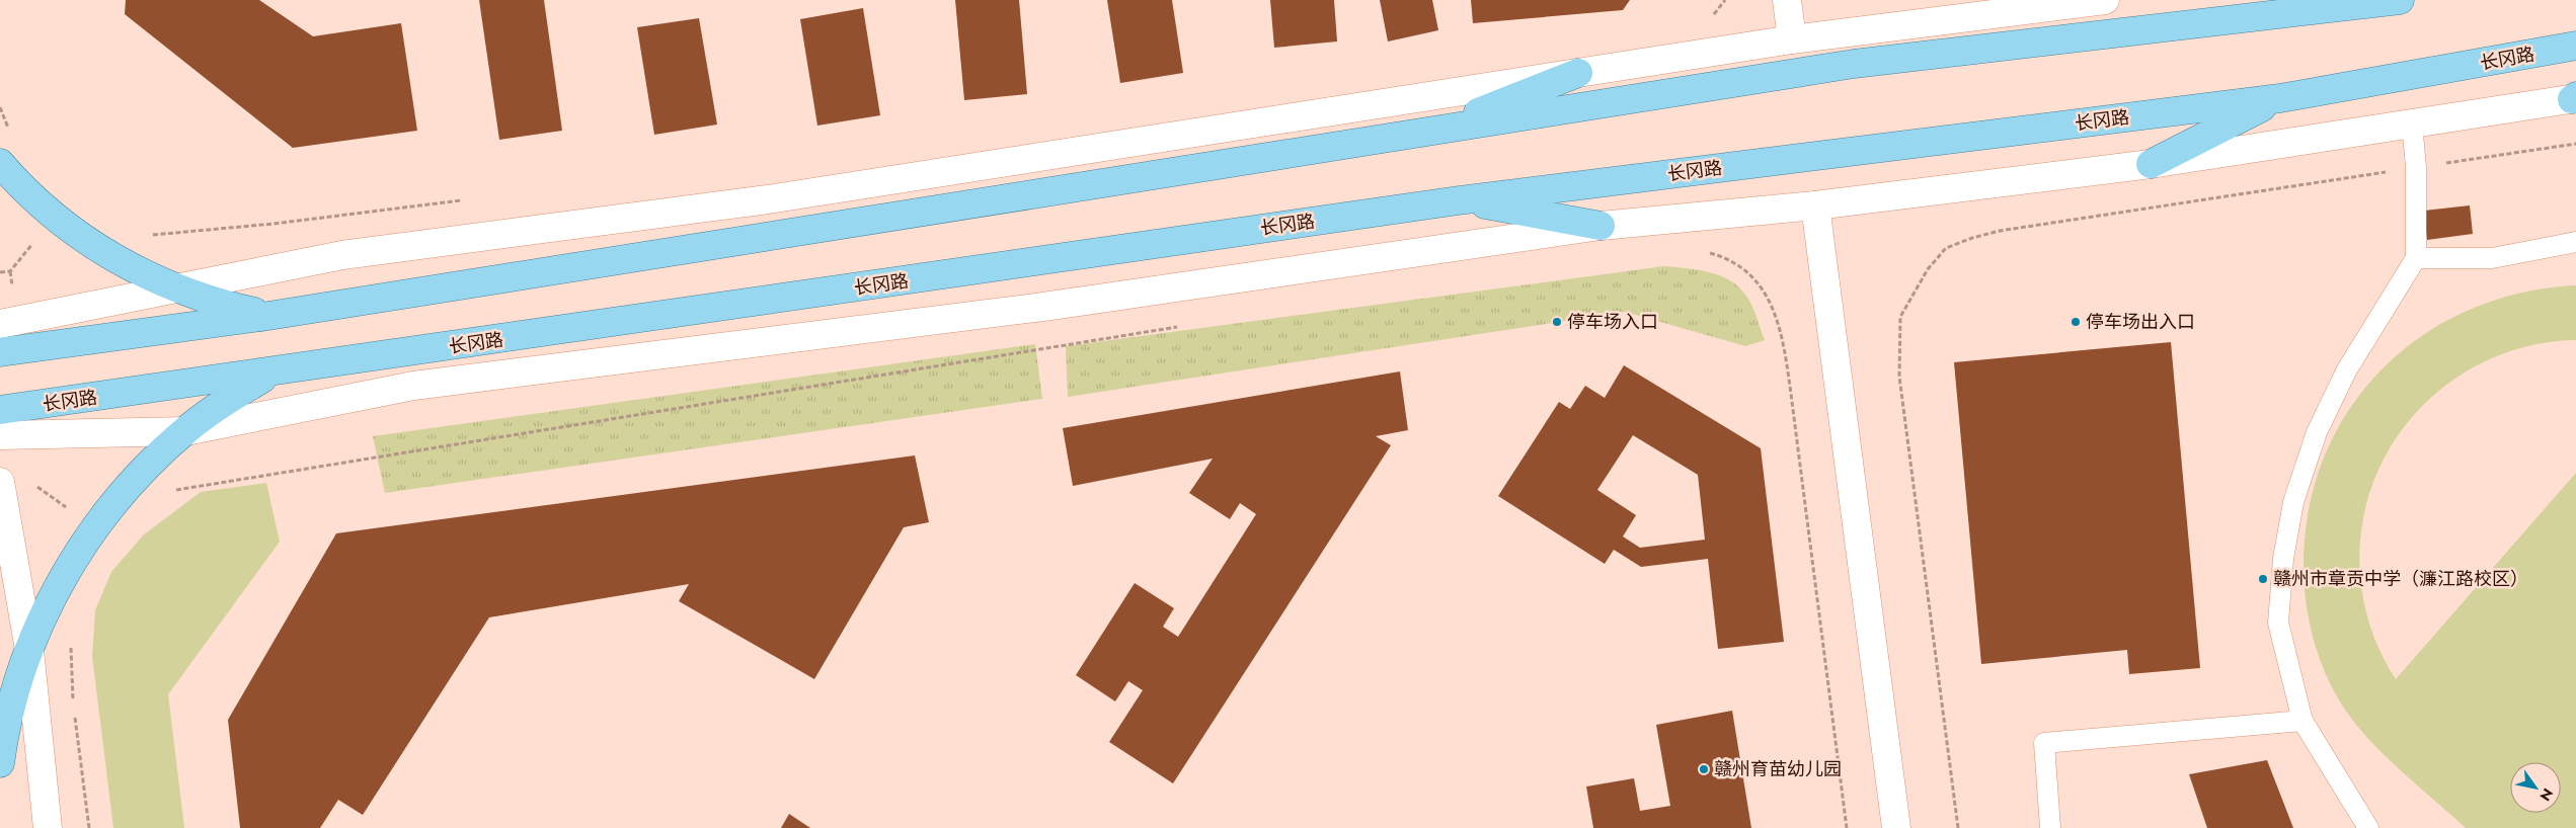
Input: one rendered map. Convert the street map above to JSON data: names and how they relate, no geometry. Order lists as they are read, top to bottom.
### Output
{
  "streets": {
    "main road": ["长冈路"]
  },
  "places": [
    "停车场入口",
    "停车场出入口",
    "赣州市章贡中学（濂江路校区）",
    "赣州育苗幼儿园"
  ],
  "north": "bottom right"
}
